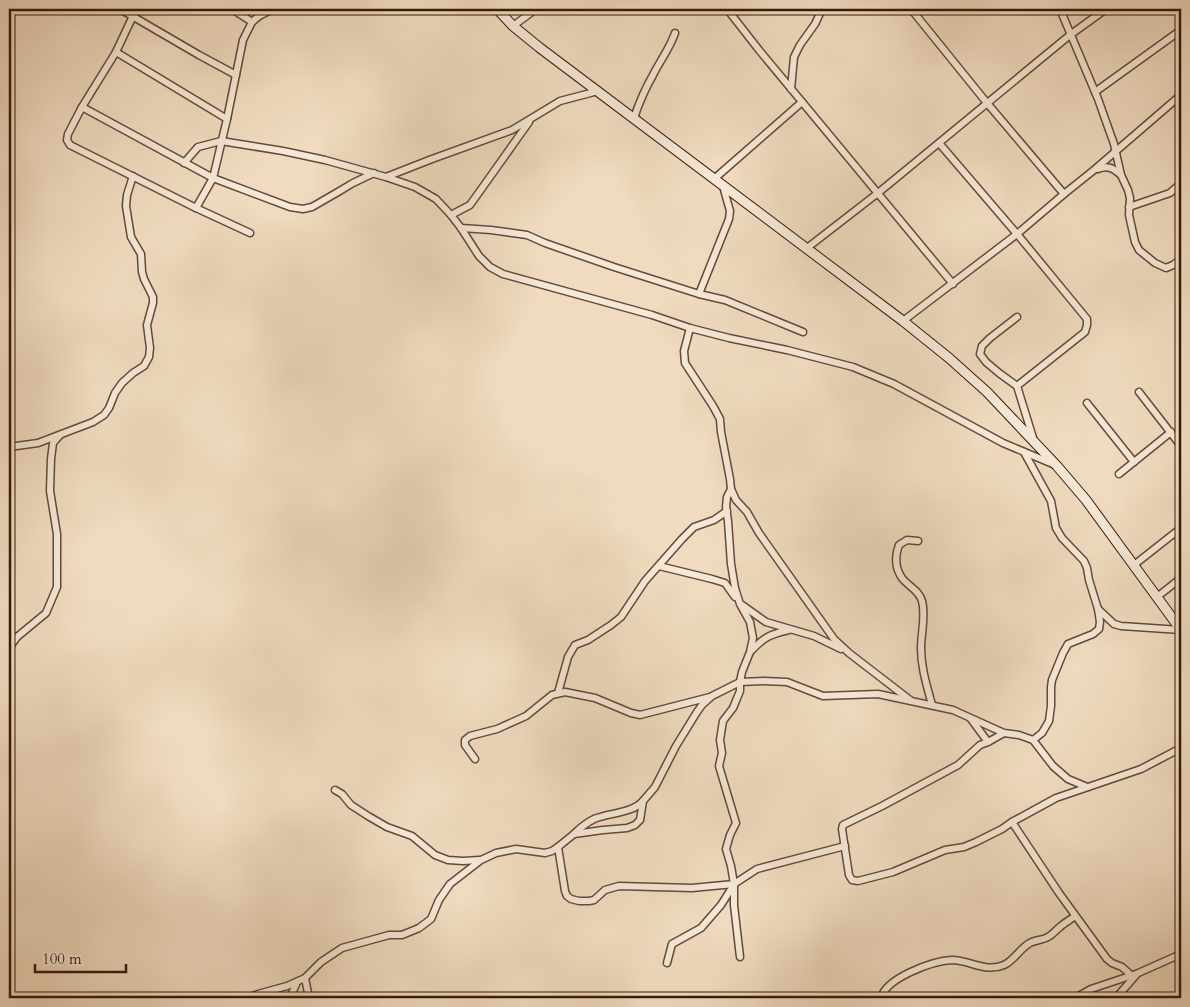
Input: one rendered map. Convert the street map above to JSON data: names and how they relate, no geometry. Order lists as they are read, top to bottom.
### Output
{
  "scale_bar": "100 m"
}
